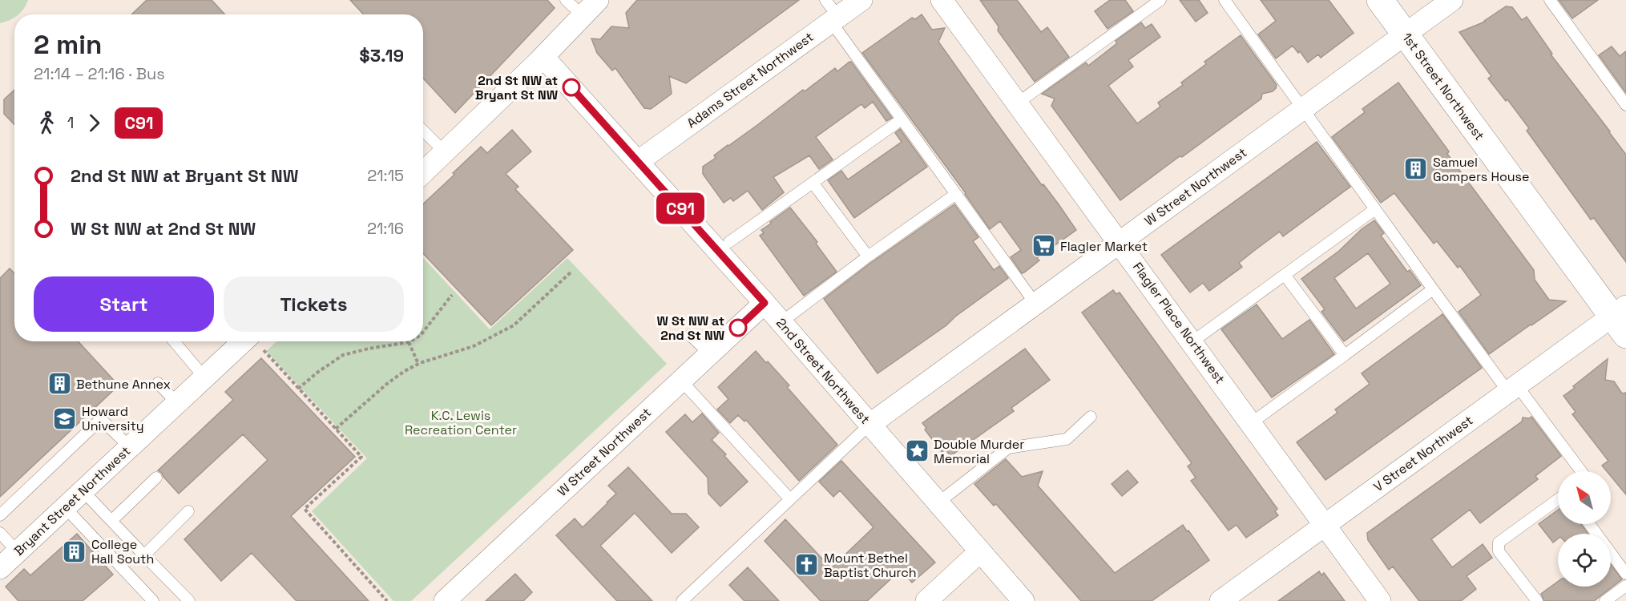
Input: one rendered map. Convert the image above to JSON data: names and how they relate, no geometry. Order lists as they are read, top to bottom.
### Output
{
  "streets": {
    "street": [
      "Adams Street Northwest",
      "1st Street Northwest",
      "W Street Northwest",
      "Flagler Place Northwest",
      "2nd Street Northwest",
      "V Street Northwest",
      "Bryant Street Northwest"
    ]
  },
  "crossings": [
    ["Adams Street Northwest", "2nd Street Northwest"],
    ["1st Street Northwest", "W Street Northwest"],
    ["1st Street Northwest", "V Street Northwest"],
    ["W Street Northwest", "Flagler Place Northwest"],
    ["W Street Northwest", "2nd Street Northwest"],
    ["Flagler Place Northwest", "V Street Northwest"]
  ],
  "parks": ["K.C. Lewis Recreation Center"],
  "places": {
    "other": ["2nd St NW at Bryant St NW", "W St NW at 2nd St NW"],
    "building": ["Samuel Gompers House", "Bethune Annex", "College Hall South"],
    "supermarket": ["Flagler Market"],
    "school or university": ["Howard University"],
    "place": ["Double Murder Memorial"],
    "church": ["Mount Bethel Baptist Church"]
  },
  "lines": ["bus line C91"],
  "north": "top left",
  "page": {
    "on_map": "C91",
    "heading": ["2 min", "21:14 – 21:16 · Bus", "$3.19"],
    "legs": ["1", "C91"],
    "list": [
      {
        "name": "2nd St NW at Bryant St NW",
        "value": "21:15"
      },
      {
        "name": "W St NW at 2nd St NW",
        "value": "21:16"
      }
    ],
    "buttons": ["Start", "Tickets"]
  }
}
